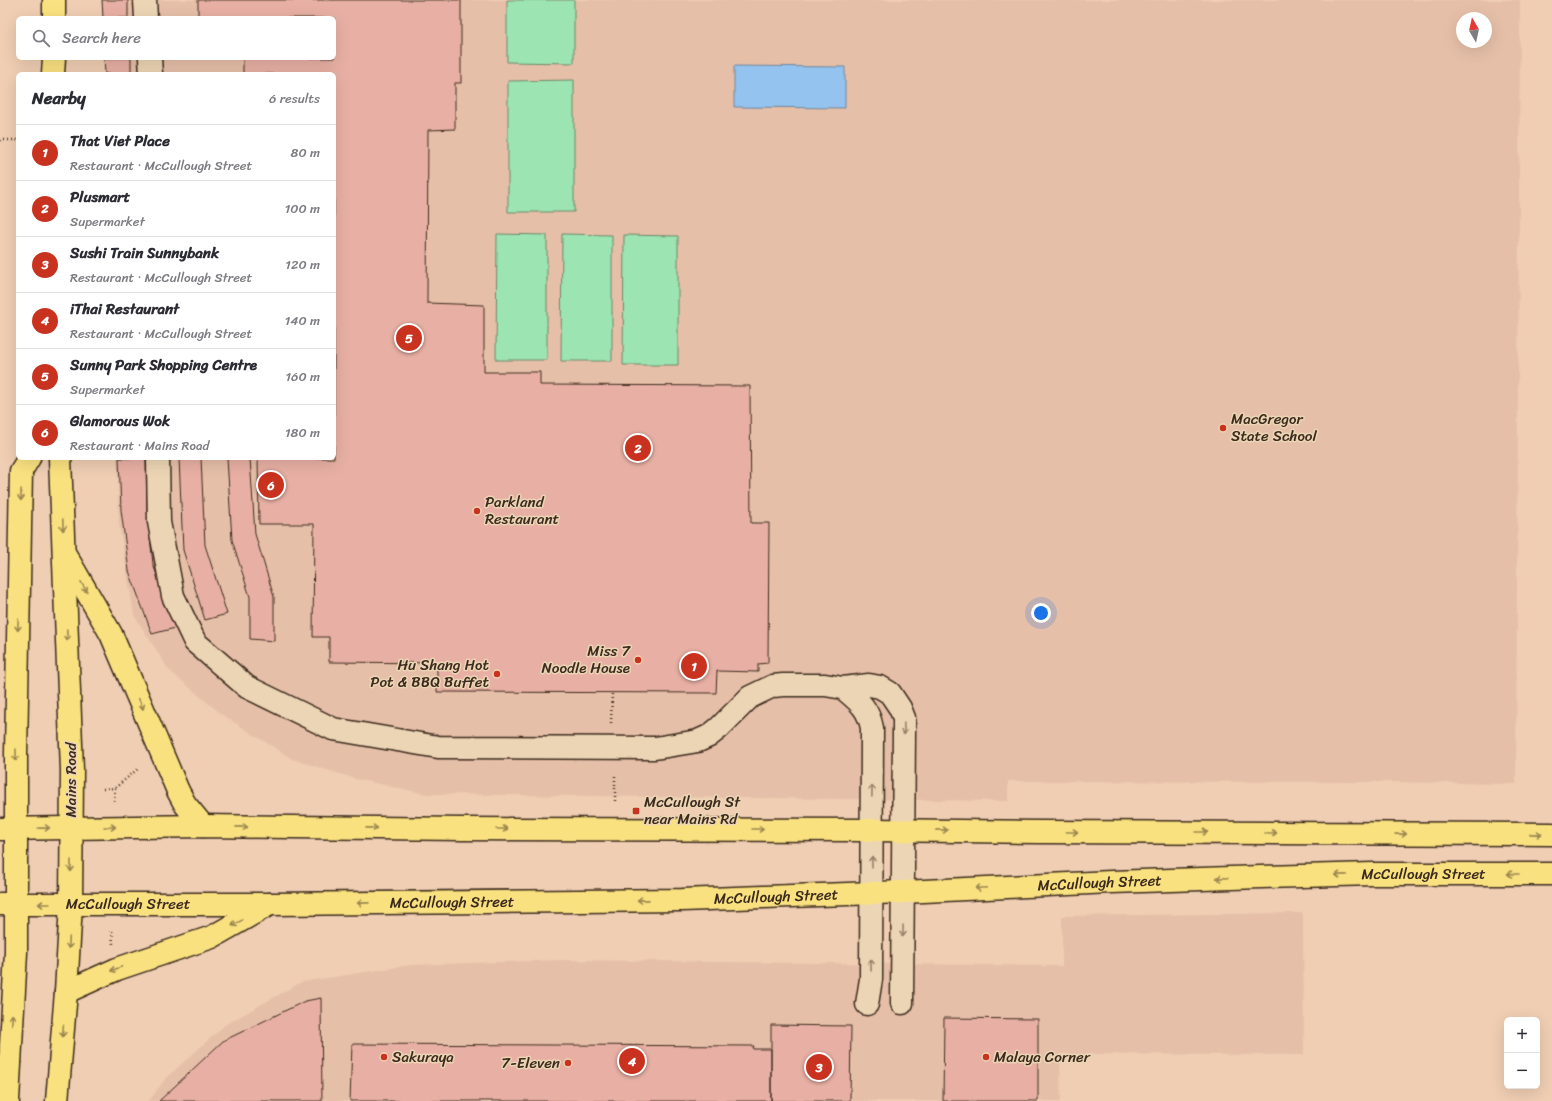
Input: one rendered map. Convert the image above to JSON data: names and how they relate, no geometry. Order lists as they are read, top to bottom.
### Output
{
  "streets": {
    "main road": ["Mains Road", "McCullough Street"]
  },
  "crossings": [
    ["Mains Road", "McCullough Street"]
  ],
  "places": {
    "other": [
      "MacGregor State School",
      "Parkland Restaurant",
      "Miss 7 Noodle House",
      "Hu Shang Hot Pot & BBQ Buffet",
      "Sakuraya",
      "Malaya Corner",
      "7-Eleven"
    ],
    "transit": ["McCullough St near Mains Rd"]
  },
  "north": "top",
  "page": {
    "search": "Search here",
    "heading": ["Nearby", "6 results"],
    "list": [
      {
        "mark": "1",
        "name": "That Viet Place",
        "note": "Restaurant · McCullough Street",
        "value": "80 m"
      },
      {
        "mark": "2",
        "name": "Plusmart",
        "note": "Supermarket",
        "value": "100 m"
      },
      {
        "mark": "3",
        "name": "Sushi Train Sunnybank",
        "note": "Restaurant · McCullough Street",
        "value": "120 m"
      },
      {
        "mark": "4",
        "name": "iThai Restaurant",
        "note": "Restaurant · McCullough Street",
        "value": "140 m"
      },
      {
        "mark": "5",
        "name": "Sunny Park Shopping Centre",
        "note": "Supermarket",
        "value": "160 m"
      },
      {
        "mark": "6",
        "name": "Glamorous Wok",
        "note": "Restaurant · Mains Road",
        "value": "180 m"
      }
    ],
    "pins": [
      "5",
      "2",
      "6",
      "1",
      "4",
      "3"
    ],
    "map_buttons": ["+", "−"]
  }
}
